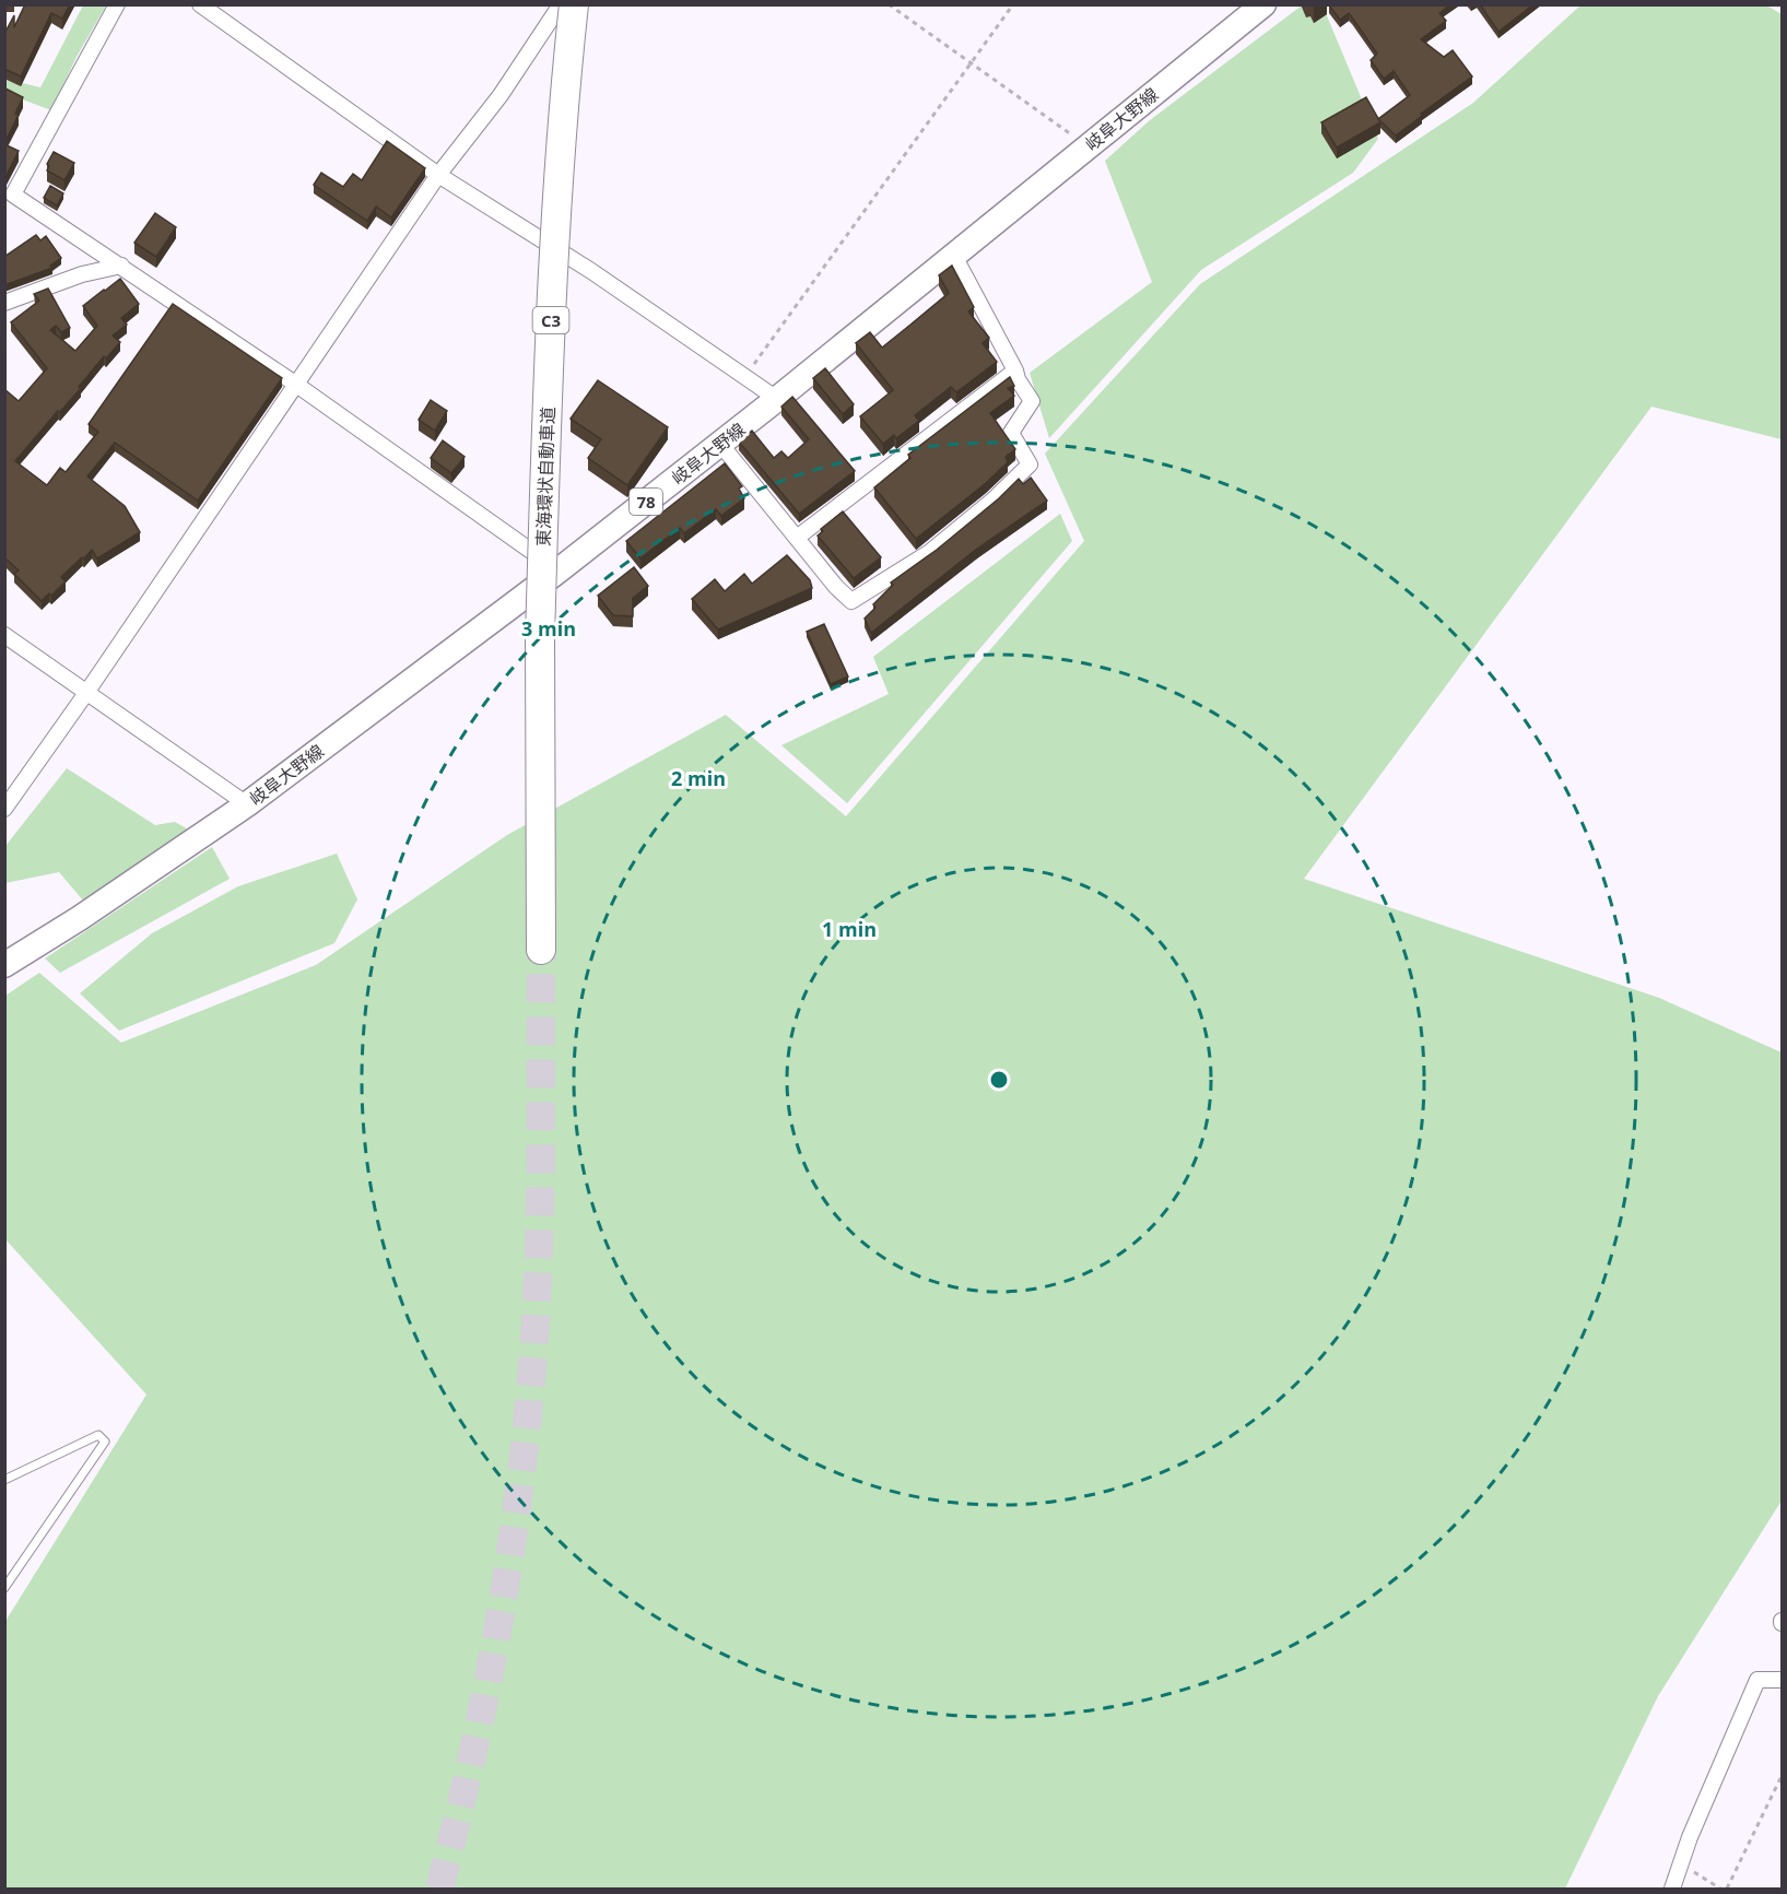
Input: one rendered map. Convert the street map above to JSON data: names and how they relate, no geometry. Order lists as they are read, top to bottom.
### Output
{
  "streets": {
    "highway": ["C3", "東海環状自動車道"],
    "main road": ["岐阜大野線", "78"]
  },
  "rings": ["3 min", "2 min", "1 min"]
}
